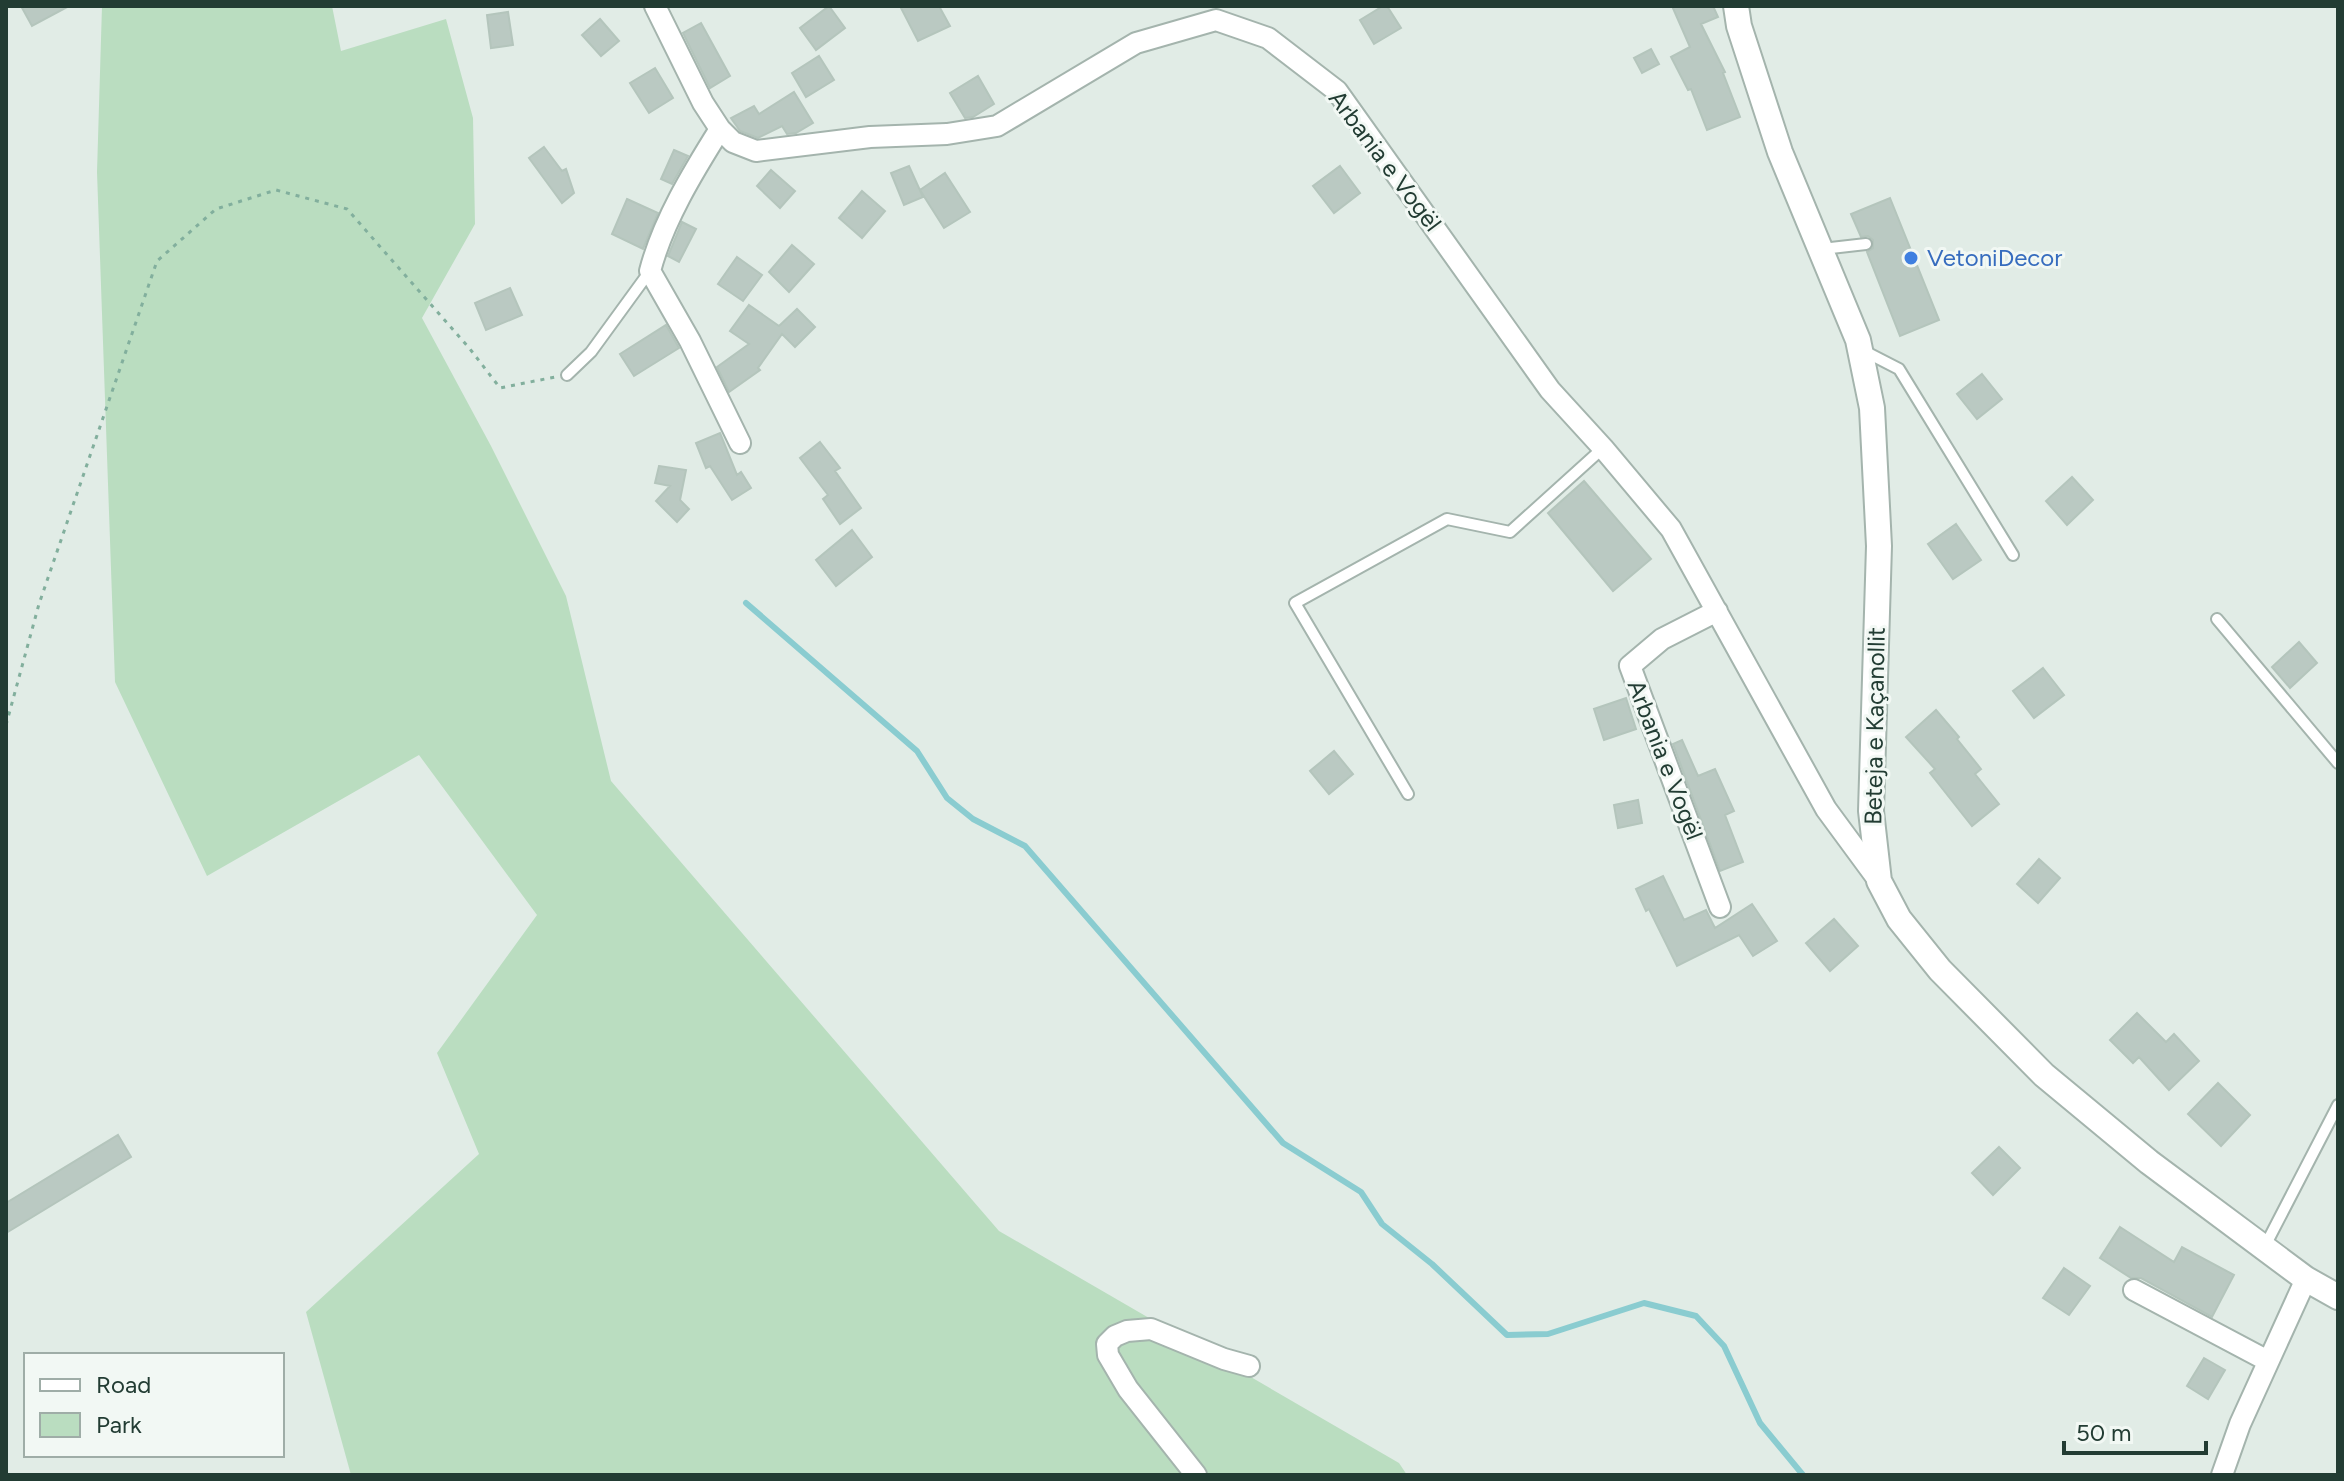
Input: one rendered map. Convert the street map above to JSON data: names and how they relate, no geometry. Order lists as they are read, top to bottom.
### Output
{
  "streets": {
    "street": ["Arbania e Vogël", "Beteja e Kaçanollit"]
  },
  "crossings": [
    ["Arbania e Vogël", "Beteja e Kaçanollit"]
  ],
  "places": ["VetoniDecor"],
  "legend": ["Road", "Park"],
  "scale_bar": "50 m"
}
